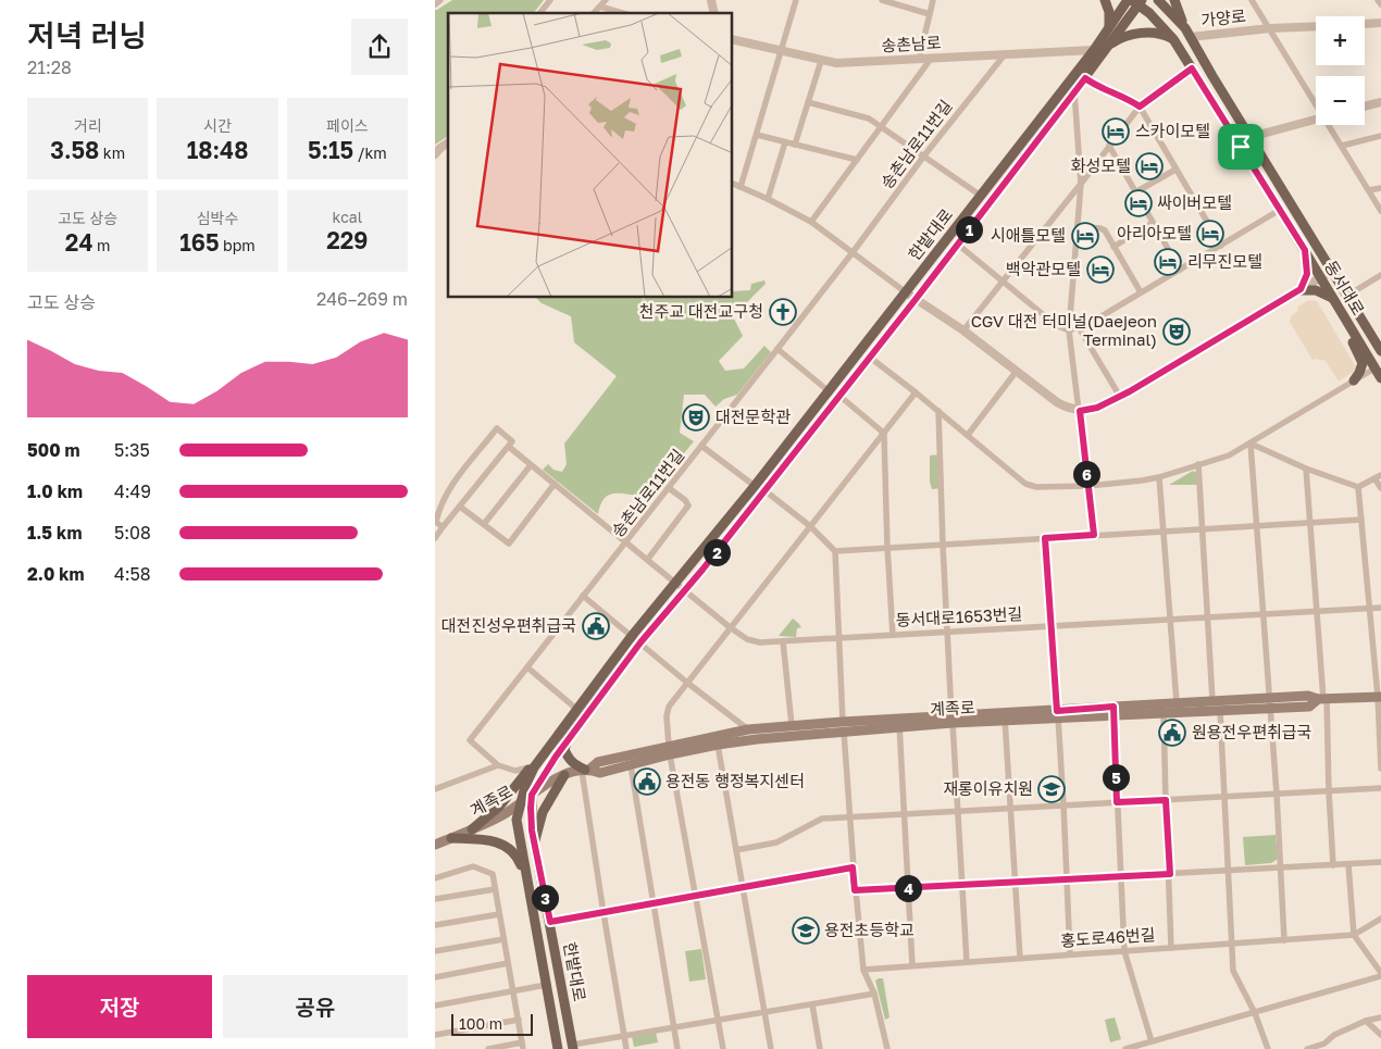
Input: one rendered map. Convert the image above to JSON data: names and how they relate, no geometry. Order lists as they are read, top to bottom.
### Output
{
  "streets": {
    "main road": ["한밭대로", "동서대로", "계족로"],
    "street": [
      "가양로",
      "송촌남로",
      "송촌남로11번길",
      "동서대로1653번길",
      "홍도로46번길"
    ]
  },
  "crossings": [
    ["가양로", "동서대로"],
    ["송촌남로", "송촌남로11번길"],
    ["송촌남로", "한밭대로"],
    ["송촌남로11번길", "동서대로1653번길"],
    ["한밭대로", "동서대로"],
    ["한밭대로", "동서대로1653번길"],
    ["한밭대로", "계족로"]
  ],
  "places": {
    "hotel": [
      "스카이모텔",
      "화성모텔",
      "싸이버모텔",
      "아리아모텔",
      "시애틀모텔",
      "리무진모텔",
      "백악관모텔"
    ],
    "church": ["천주교 대전교구청"],
    "theatre": ["CGV 대전 터미널(Daejeon Terminal)", "대전문학관"],
    "public building": ["대전진성우편취급국", "원용전우편취급국", "용전동 행정복지센터"],
    "school or university": ["재롱이유치원", "용전초등학교"]
  },
  "scale_bar": "100 m",
  "page": {
    "heading": ["저녁 러닝", "21:28"],
    "map_buttons": ["+", "−"],
    "stats": [
      ["거리", "3.58 km"],
      ["시간", "18:48"],
      ["페이스", "5:15 /km"],
      ["고도 상승", "24 m"],
      ["심박수", "165 bpm"],
      ["kcal", "229"]
    ],
    "pins": [
      "1",
      "6",
      "2",
      "5",
      "4",
      "3"
    ],
    "chart": ["고도 상승", "246–269 m"],
    "list": [
      {
        "name": "500 m",
        "note": "5:35"
      },
      {
        "name": "1.0 km",
        "note": "4:49"
      },
      {
        "name": "1.5 km",
        "note": "5:08"
      },
      {
        "name": "2.0 km",
        "note": "4:58"
      }
    ],
    "buttons": ["저장", "공유"],
    "scale": "100 m"
  }
}
